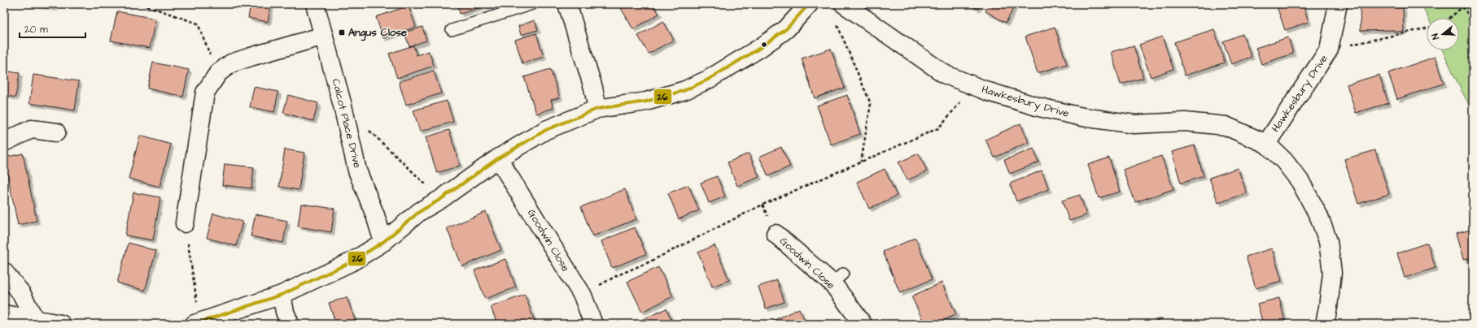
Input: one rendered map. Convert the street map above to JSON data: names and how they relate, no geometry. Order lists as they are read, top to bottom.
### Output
{
  "streets": {
    "street": ["Hawkesbury Drive", "Calcot Place Drive", "Goodwin Close"]
  },
  "places": {
    "transit": ["Angus Close"]
  },
  "lines": ["transit line 26"],
  "scale_bar": "20 m",
  "north": "left"
}
